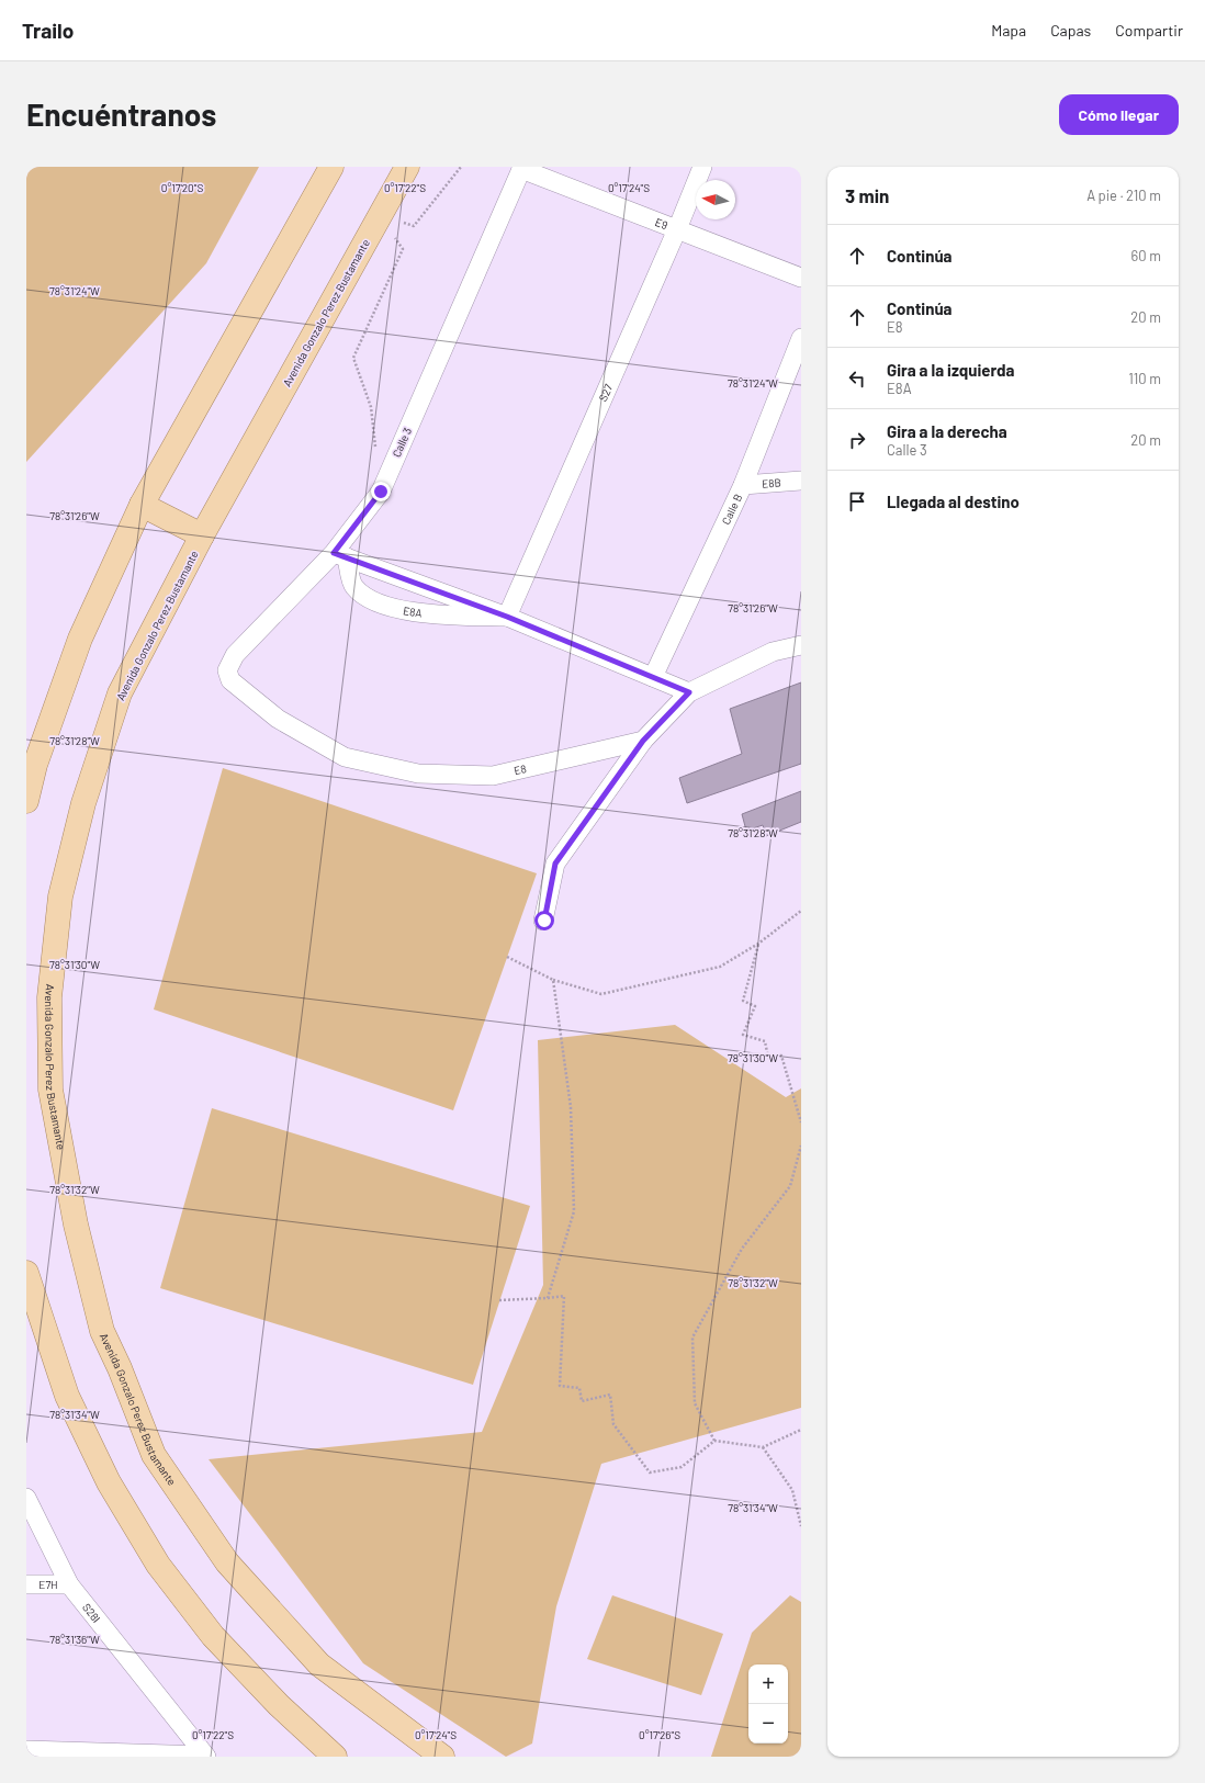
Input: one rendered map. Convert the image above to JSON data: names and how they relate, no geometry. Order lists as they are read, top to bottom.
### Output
{
  "streets": {
    "main road": ["Avenida Gonzalo Perez Bustamante"],
    "street": [
      "E9",
      "S27",
      "Calle 3",
      "E8B",
      "Calle B",
      "E8A",
      "E8",
      "E7H",
      "S28l"
    ]
  },
  "crossings": [
    ["E9", "S27"],
    ["E9", "Calle 3"],
    ["S27", "E8A"],
    ["Calle 3", "E8A"],
    ["Calle 3", "E8"],
    ["E8B", "Calle B"],
    ["Calle B", "E8A"],
    ["E7H", "S28l"]
  ],
  "north": "left",
  "page": {
    "header": "Trailo",
    "nav": ["Mapa", "Capas", "Compartir"],
    "buttons": "Cómo llegar",
    "title": "Encuéntranos",
    "heading": ["3 min", "A pie · 210 m"],
    "list": [
      ["Continúa", "60 m"],
      ["Continúa", "E8", "20 m"],
      ["Gira a la izquierda", "E8A", "110 m"],
      ["Gira a la derecha", "Calle 3", "20 m"],
      "Llegada al destino"
    ],
    "map_buttons": ["+", "−"]
  },
  "coordinates": [
    "0°17'20\"S",
    "0°17'22\"S",
    "0°17'24\"S",
    "78°31'24\"W",
    "78°31'26\"W",
    "78°31'28\"W",
    "78°31'30\"W",
    "78°31'32\"W",
    "78°31'34\"W",
    "78°31'36\"W",
    "0°17'26\"S"
  ]
}
